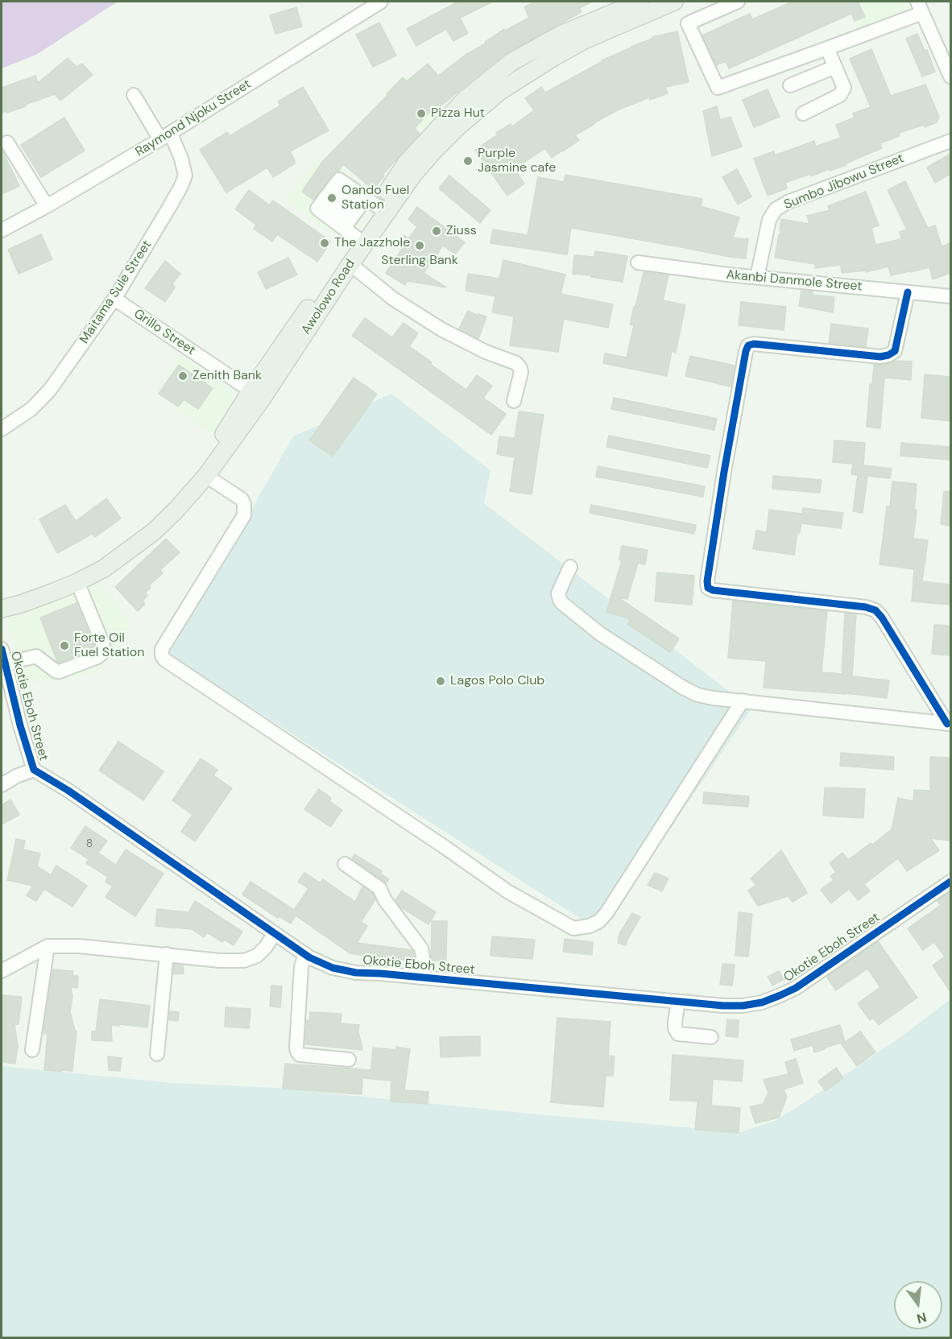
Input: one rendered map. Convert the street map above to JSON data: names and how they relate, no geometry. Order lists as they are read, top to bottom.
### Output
{
  "streets": {
    "main road": ["Awolowo Road"],
    "street": [
      "Raymond Njoku Street",
      "Sumbo Jibowu Street",
      "Akanbi Danmole Street",
      "Maitama Sule Street",
      "Grillo Street",
      "Okotie Eboh Street"
    ]
  },
  "crossings": [
    ["Raymond Njoku Street", "Maitama Sule Street"],
    ["Sumbo Jibowu Street", "Akanbi Danmole Street"],
    ["Maitama Sule Street", "Grillo Street"],
    ["Awolowo Road", "Grillo Street"]
  ],
  "places": [
    "Pizza Hut",
    "Purple Jasmine cafe",
    "Oando Fuel Station",
    "Ziuss",
    "The Jazzhole",
    "Sterling Bank",
    "Zenith Bank",
    "Forte Oil Fuel Station",
    "Lagos Polo Club"
  ],
  "house_numbers": ["8"],
  "north": "bottom"
}
